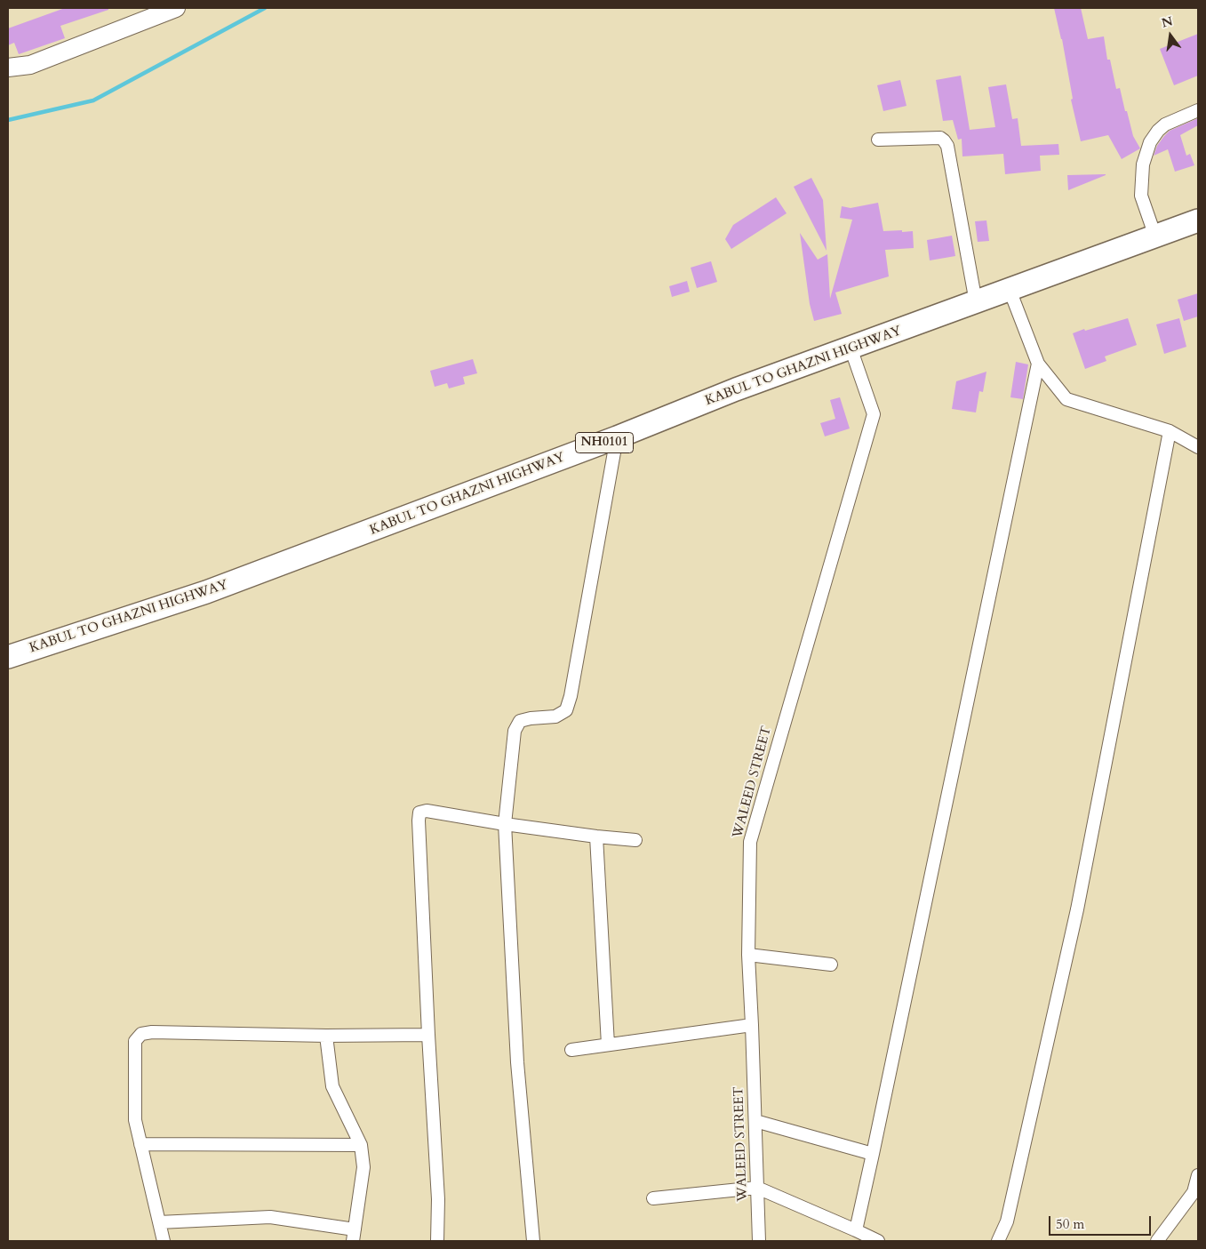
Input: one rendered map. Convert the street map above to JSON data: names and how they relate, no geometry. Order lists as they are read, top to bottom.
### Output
{
  "streets": {
    "highway": ["KABUL TO GHAZNI HIGHWAY", "NH0101"],
    "street": ["WALEED STREET"]
  },
  "crossings": [
    ["KABUL TO GHAZNI HIGHWAY", "WALEED STREET"]
  ],
  "scale_bar": "50 m",
  "north": "top"
}
